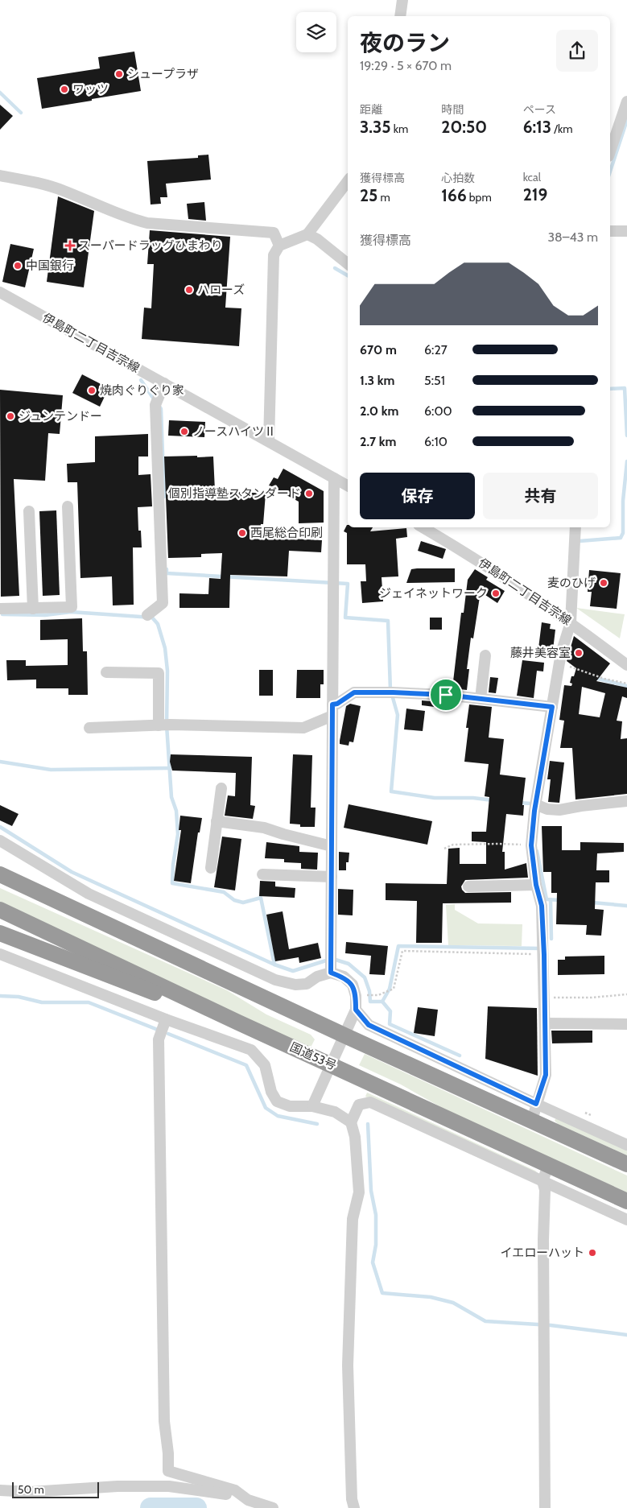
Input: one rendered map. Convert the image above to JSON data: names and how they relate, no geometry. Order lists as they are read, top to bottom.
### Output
{
  "streets": {
    "highway": ["国道53号"],
    "street": ["伊島町二丁目吉宗線"]
  },
  "places": {
    "other": [
      "シュープラザ",
      "ワッツ",
      "中国銀行",
      "ハローズ",
      "焼肉ぐりぐり家",
      "ジュンテンドー",
      "ノースハイツⅡ",
      "個別指導塾スタンダード",
      "西尾総合印刷",
      "麦のひげ",
      "ジェイネットワーク",
      "藤井美容室",
      "イエローハット"
    ],
    "health": ["スーパードラッグひまわり"]
  },
  "scale_bar": "50 m",
  "page": {
    "heading": ["夜のラン", "19:29 · 5 × 670 m"],
    "stats": [
      ["距離", "3.35 km"],
      ["時間", "20:50"],
      ["ペース", "6:13 /km"],
      ["獲得標高", "25 m"],
      ["心拍数", "166 bpm"],
      ["kcal", "219"]
    ],
    "chart": ["獲得標高", "38–43 m"],
    "list": [
      {
        "name": "670 m",
        "note": "6:27"
      },
      {
        "name": "1.3 km",
        "note": "5:51"
      },
      {
        "name": "2.0 km",
        "note": "6:00"
      },
      {
        "name": "2.7 km",
        "note": "6:10"
      }
    ],
    "buttons": ["保存", "共有"],
    "scale": "50 m"
  }
}
